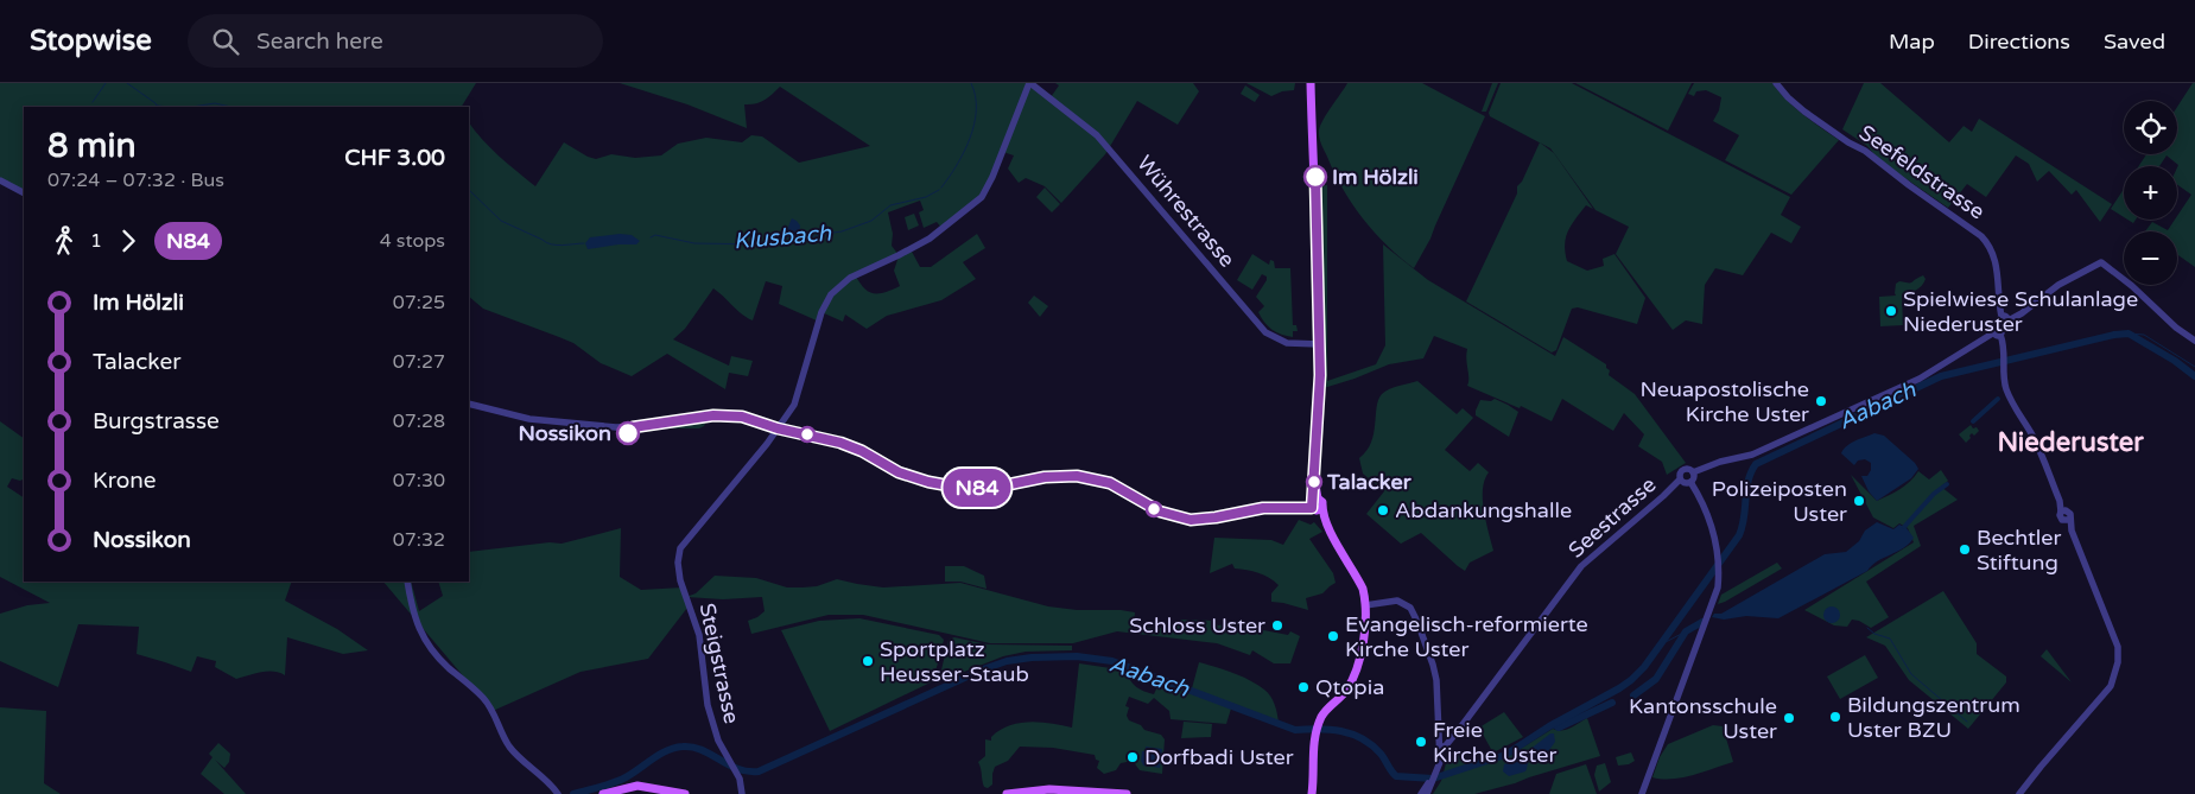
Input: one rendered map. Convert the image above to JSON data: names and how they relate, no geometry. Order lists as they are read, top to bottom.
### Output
{
  "streets": {
    "street": [
      "Seefeldstrasse",
      "Wührestrasse",
      "Seestrasse",
      "Steigstrasse"
    ]
  },
  "crossings": [
    ["Wührestrasse", "Steigstrasse"]
  ],
  "districts": ["Niederuster"],
  "water": ["Klusbach", "Aabach"],
  "places": [
    "Im Hölzli",
    "Spielwiese Schulanlage Niederuster",
    "Neuapostolische Kirche Uster",
    "Nossikon",
    "Talacker",
    "Polizeiposten Uster",
    "Abdankungshalle",
    "Bechtler Stiftung",
    "Schloss Uster",
    "Evangelisch-reformierte Kirche Uster",
    "Sportplatz Heusser-Staub",
    "Qtopia",
    "Bildungszentrum Uster BZU",
    "Kantonsschule Uster",
    "Freie Kirche Uster",
    "Dorfbadi Uster"
  ],
  "lines": ["bus line N84"],
  "page": {
    "header": "Stopwise",
    "search": "Search here",
    "nav": ["Map", "Directions", "Saved"],
    "on_map": "N84",
    "map_buttons": ["+", "−"],
    "heading": ["8 min", "07:24 – 07:32 · Bus", "CHF 3.00"],
    "legs": ["1", "N84", "4 stops"],
    "list": [
      {
        "name": "Im Hölzli",
        "value": "07:25"
      },
      {
        "name": "Talacker",
        "value": "07:27"
      },
      {
        "name": "Burgstrasse",
        "value": "07:28"
      },
      {
        "name": "Krone",
        "value": "07:30"
      },
      {
        "name": "Nossikon",
        "value": "07:32"
      }
    ]
  }
}
